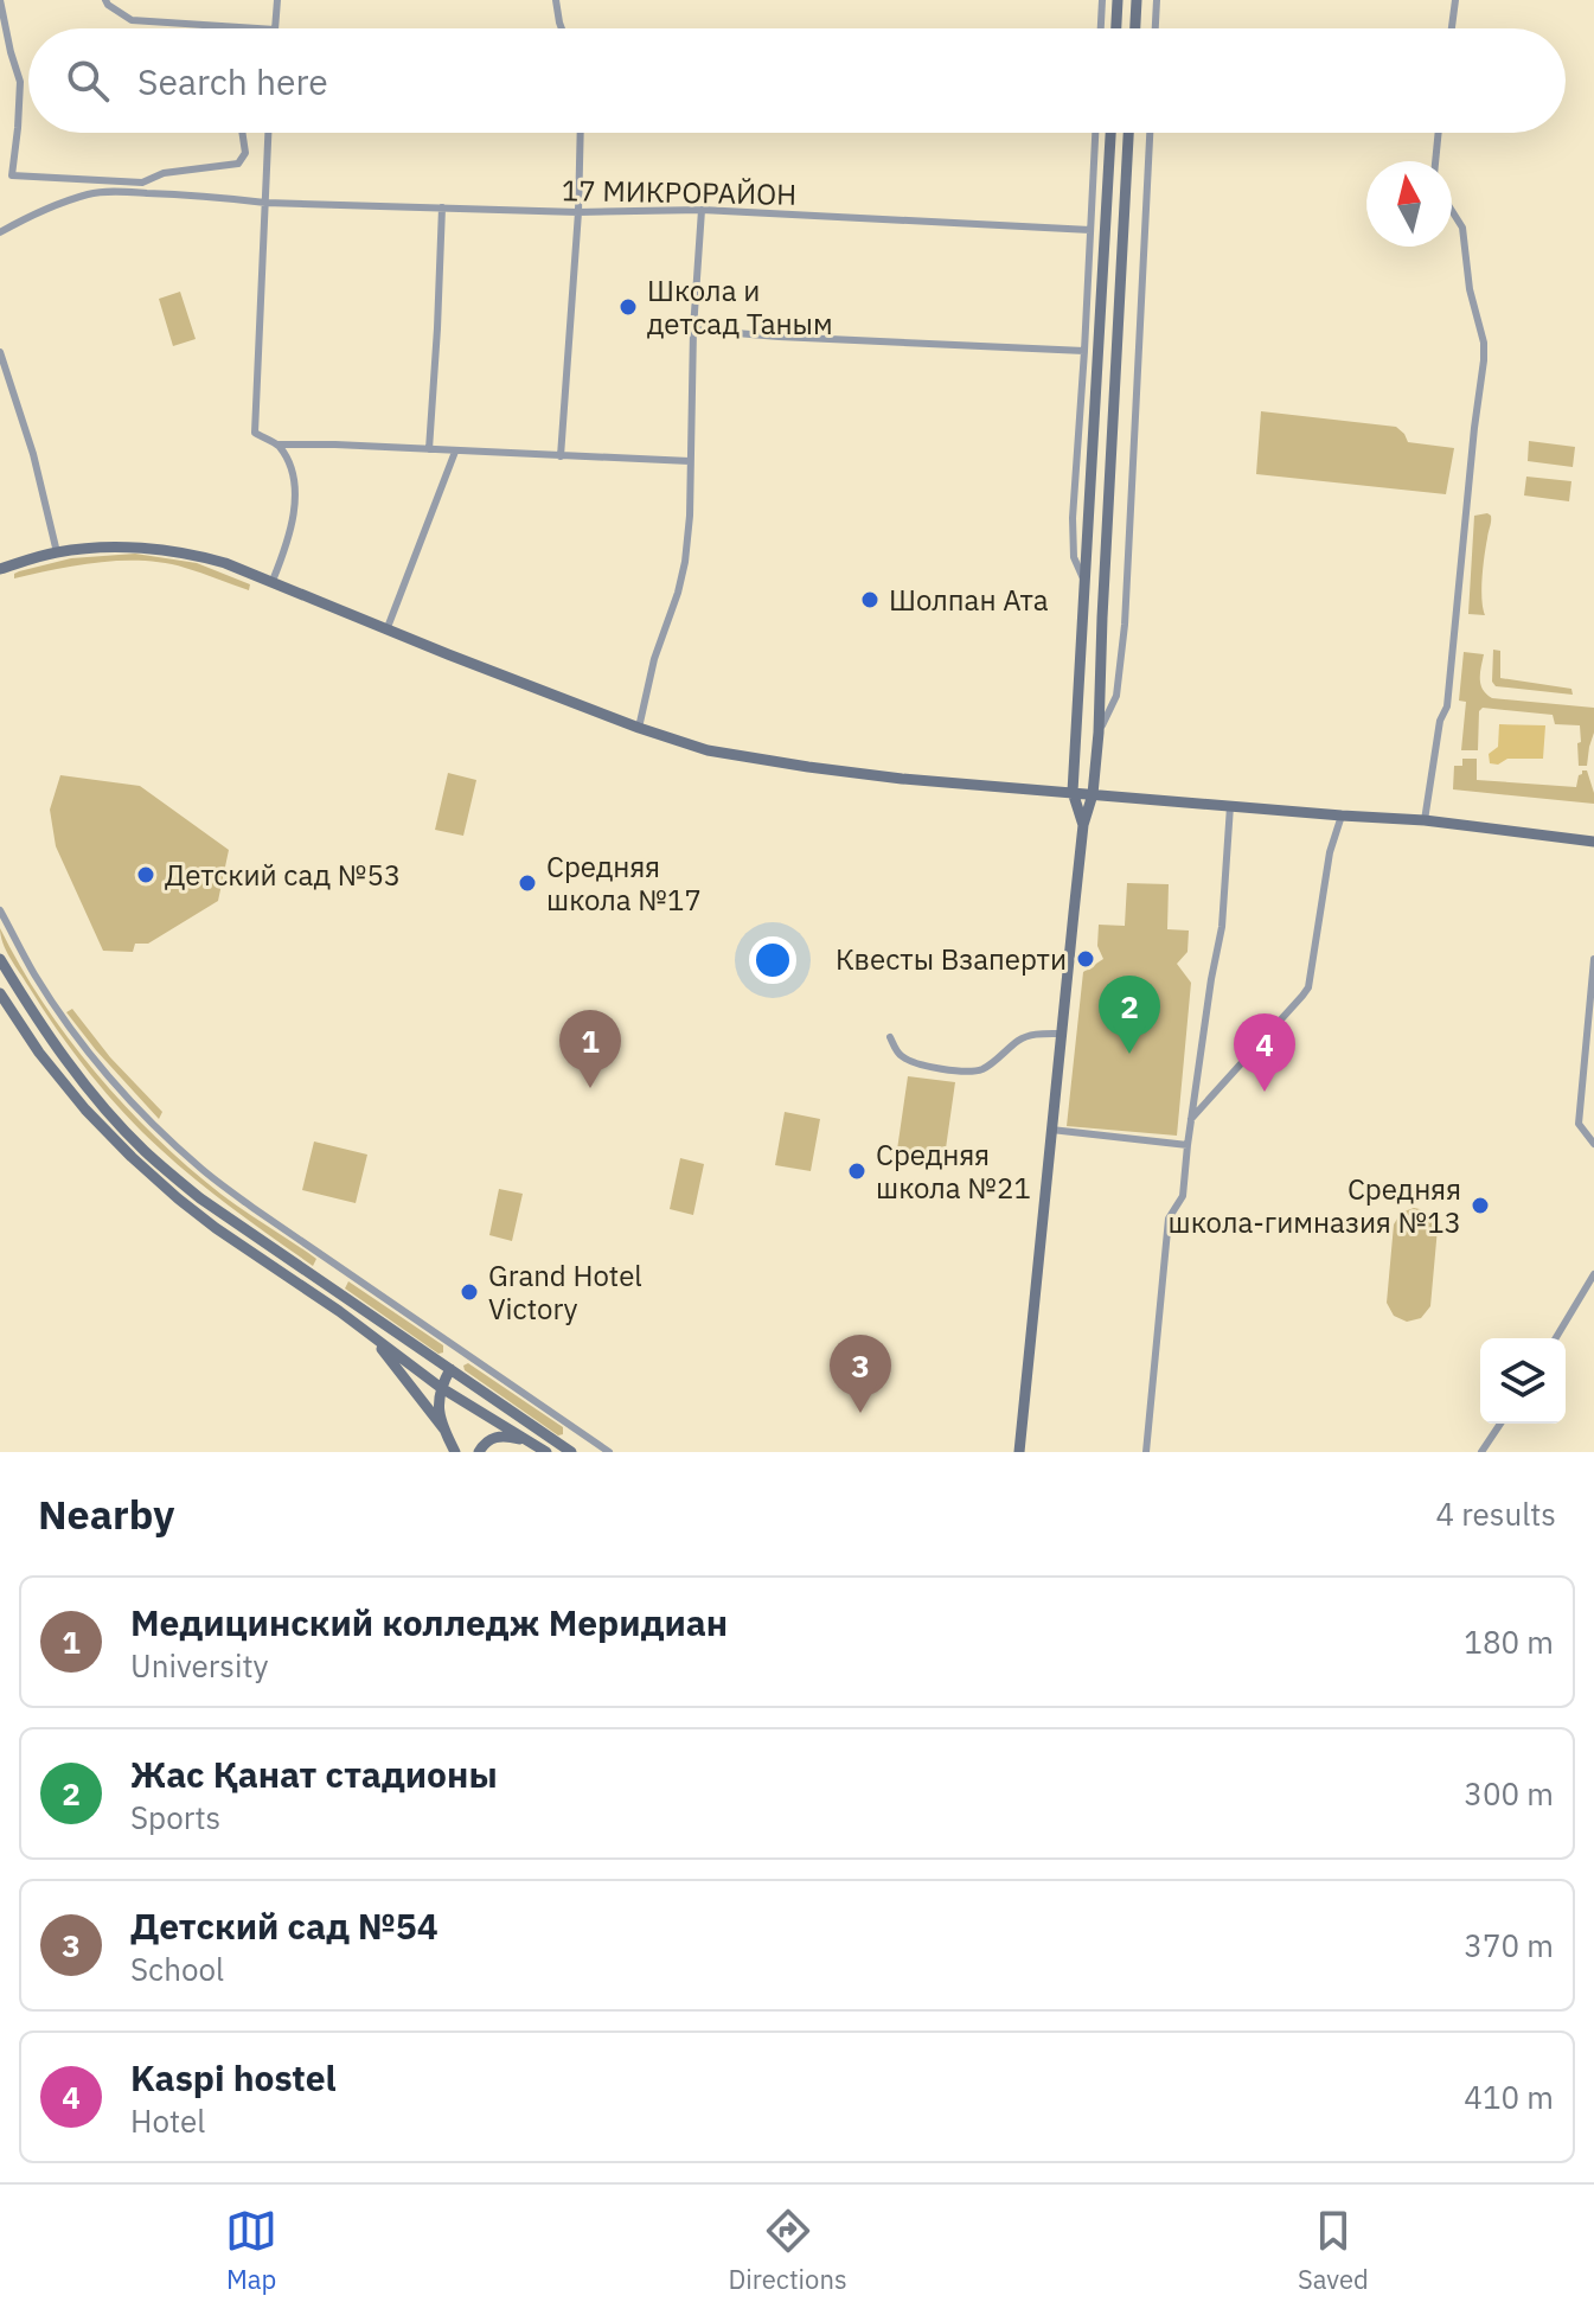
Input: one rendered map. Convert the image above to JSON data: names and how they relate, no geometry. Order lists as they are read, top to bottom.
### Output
{
  "streets": {
    "street": ["17 МИКРОРАЙОН"]
  },
  "places": [
    "Школа и детсад Таным",
    "Шолпан Ата",
    "Детский сад №53",
    "Средняя школа №17",
    "Квесты Взаперти",
    "Средняя школа №21",
    "Средняя школа-гимназия №13",
    "Grand Hotel Victory"
  ],
  "north": "top",
  "page": {
    "search": "Search here",
    "pins": [
      "2",
      "1",
      "4",
      "3"
    ],
    "heading": ["Nearby", "4 results"],
    "list": [
      {
        "mark": "1",
        "name": "Медицинский колледж Меридиан",
        "note": "University",
        "value": "180 m"
      },
      {
        "mark": "2",
        "name": "Жас Қанат стадионы",
        "note": "Sports",
        "value": "300 m"
      },
      {
        "mark": "3",
        "name": "Детский сад №54",
        "note": "School",
        "value": "370 m"
      },
      {
        "mark": "4",
        "name": "Kaspi hostel",
        "note": "Hotel",
        "value": "410 m"
      }
    ],
    "nav": ["Map", "Directions", "Saved"]
  }
}
